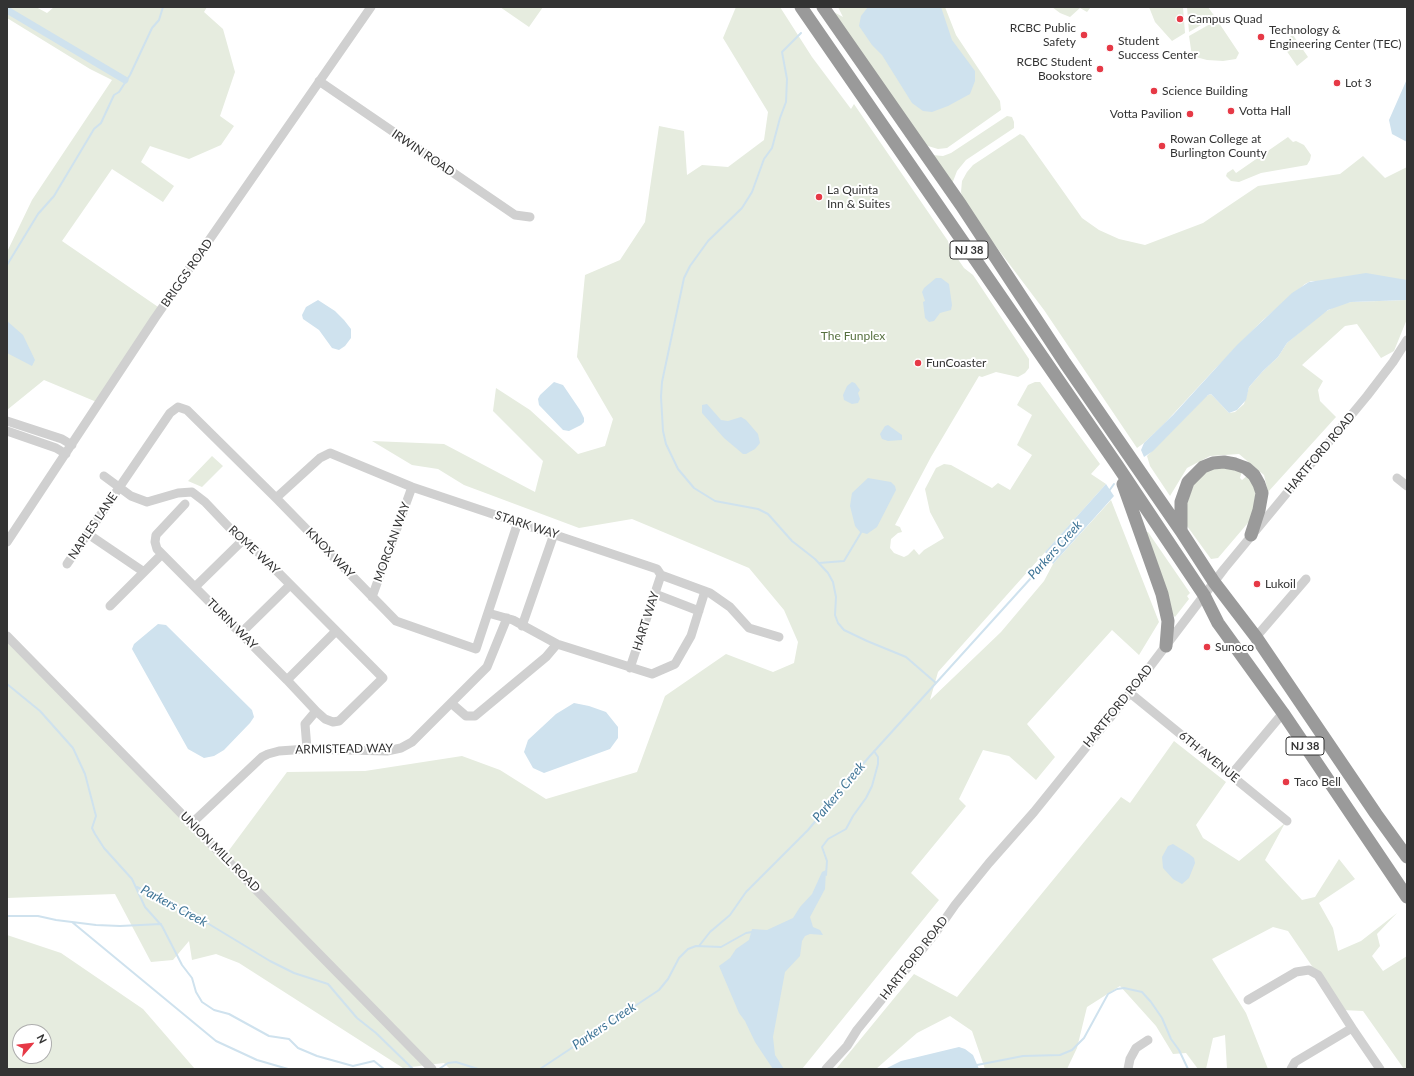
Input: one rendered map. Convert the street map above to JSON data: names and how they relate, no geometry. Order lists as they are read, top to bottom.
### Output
{
  "streets": {
    "highway": ["NJ 38"],
    "street": [
      "IRWIN ROAD",
      "BRIGGS ROAD",
      "HARTFORD ROAD",
      "STARK WAY",
      "NAPLES LANE",
      "MORGAN WAY",
      "ROME WAY",
      "KNOX WAY",
      "HART WAY",
      "TURIN WAY",
      "ARMISTEAD WAY",
      "6TH AVENUE",
      "UNION MILL ROAD"
    ]
  },
  "crossings": [
    ["IRWIN ROAD", "BRIGGS ROAD"],
    ["NJ 38", "HARTFORD ROAD"],
    ["HARTFORD ROAD", "6TH AVENUE"],
    ["STARK WAY", "MORGAN WAY"],
    ["STARK WAY", "KNOX WAY"],
    ["STARK WAY", "HART WAY"],
    ["NAPLES LANE", "ROME WAY"],
    ["NAPLES LANE", "KNOX WAY"],
    ["MORGAN WAY", "KNOX WAY"],
    ["ROME WAY", "KNOX WAY"],
    ["ROME WAY", "TURIN WAY"],
    ["ARMISTEAD WAY", "UNION MILL ROAD"]
  ],
  "water": ["Parkers Creek"],
  "parks": ["The Funplex"],
  "places": [
    "Campus Quad",
    "RCBC Public Safety",
    "Technology & Engineering Center (TEC)",
    "Student Success Center",
    "RCBC Student Bookstore",
    "Lot 3",
    "Science Building",
    "Votta Hall",
    "Votta Pavilion",
    "Rowan College at Burlington County",
    "La Quinta Inn & Suites",
    "FunCoaster",
    "Lukoil",
    "Sunoco",
    "Taco Bell"
  ],
  "north": "top right"
}
